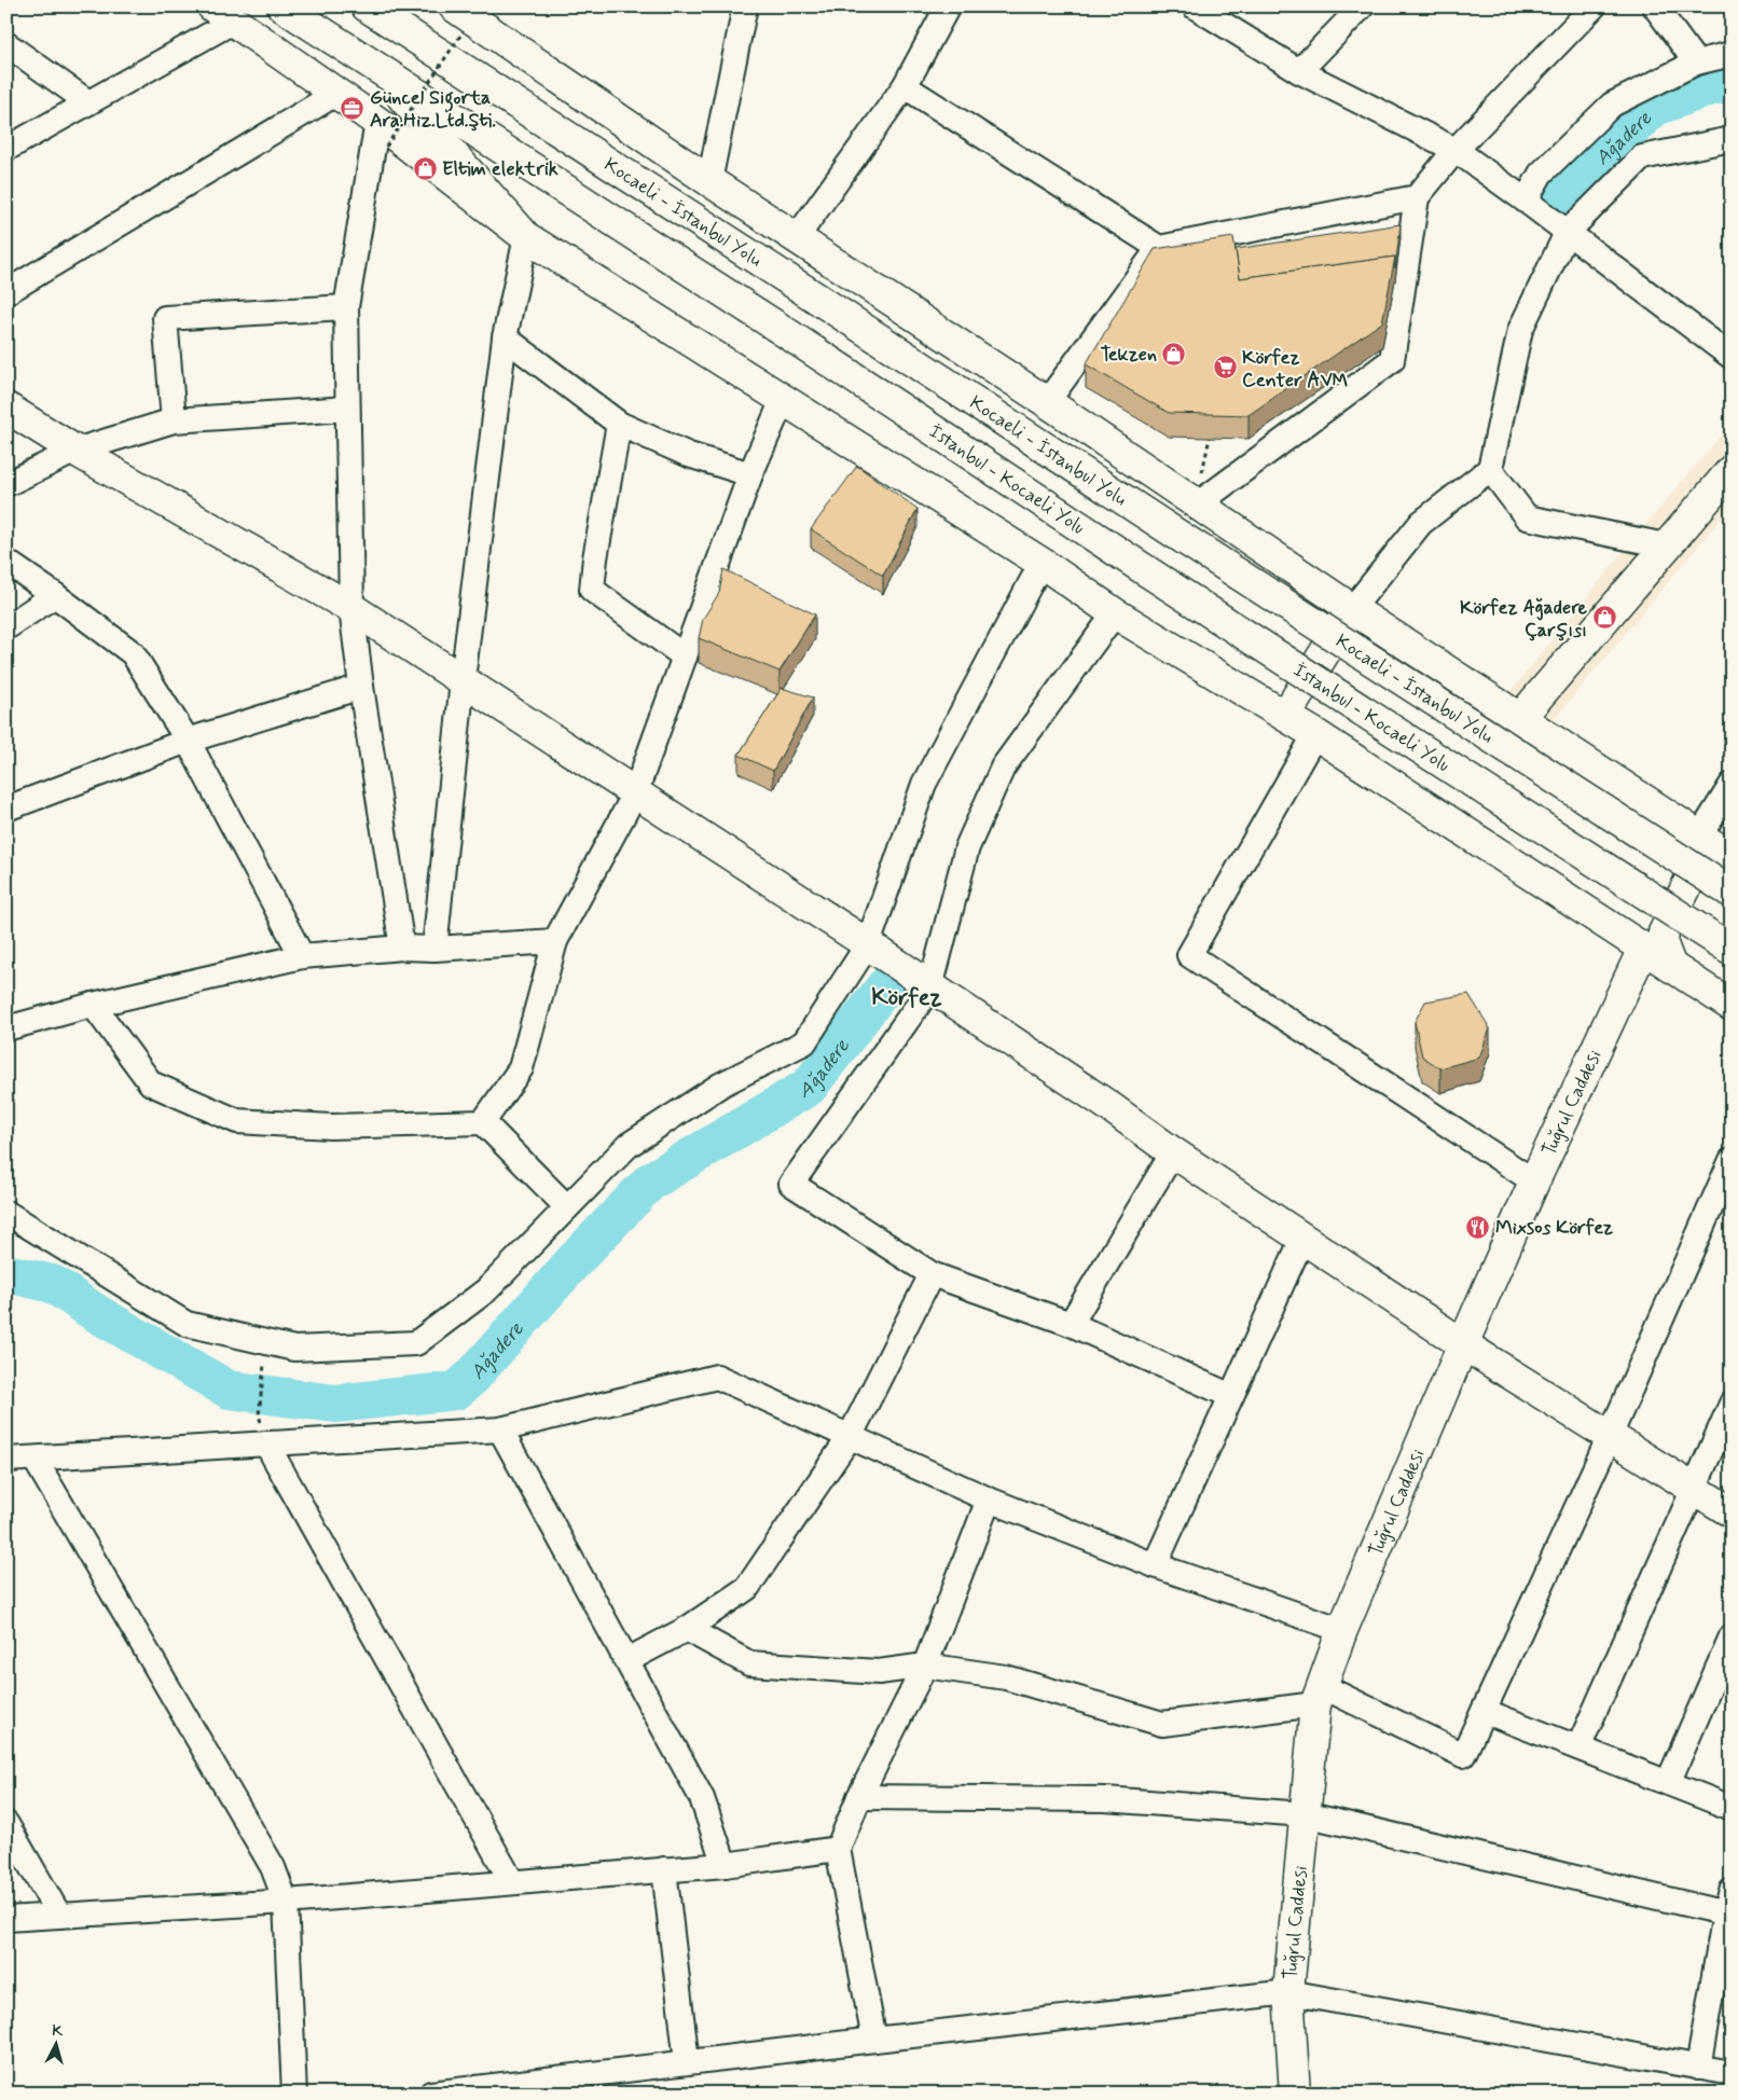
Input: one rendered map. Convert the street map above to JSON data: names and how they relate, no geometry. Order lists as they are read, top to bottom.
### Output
{
  "streets": {
    "main road": ["Kocaeli - İstanbul Yolu", "İstanbul - Kocaeli Yolu", "Tuğrul Caddesi"]
  },
  "districts": ["Körfez"],
  "water": ["Ağadere"],
  "places": {
    "office": ["Güncel Sigorta Ara.Hiz.Ltd.Şti."],
    "shop": ["Eltim elektrik", "Tekzen", "Körfez Ağadere Çarşısı"],
    "supermarket": ["Körfez Center AVM"],
    "restaurant": ["Mixsos Körfez"]
  },
  "north": "top"
}
